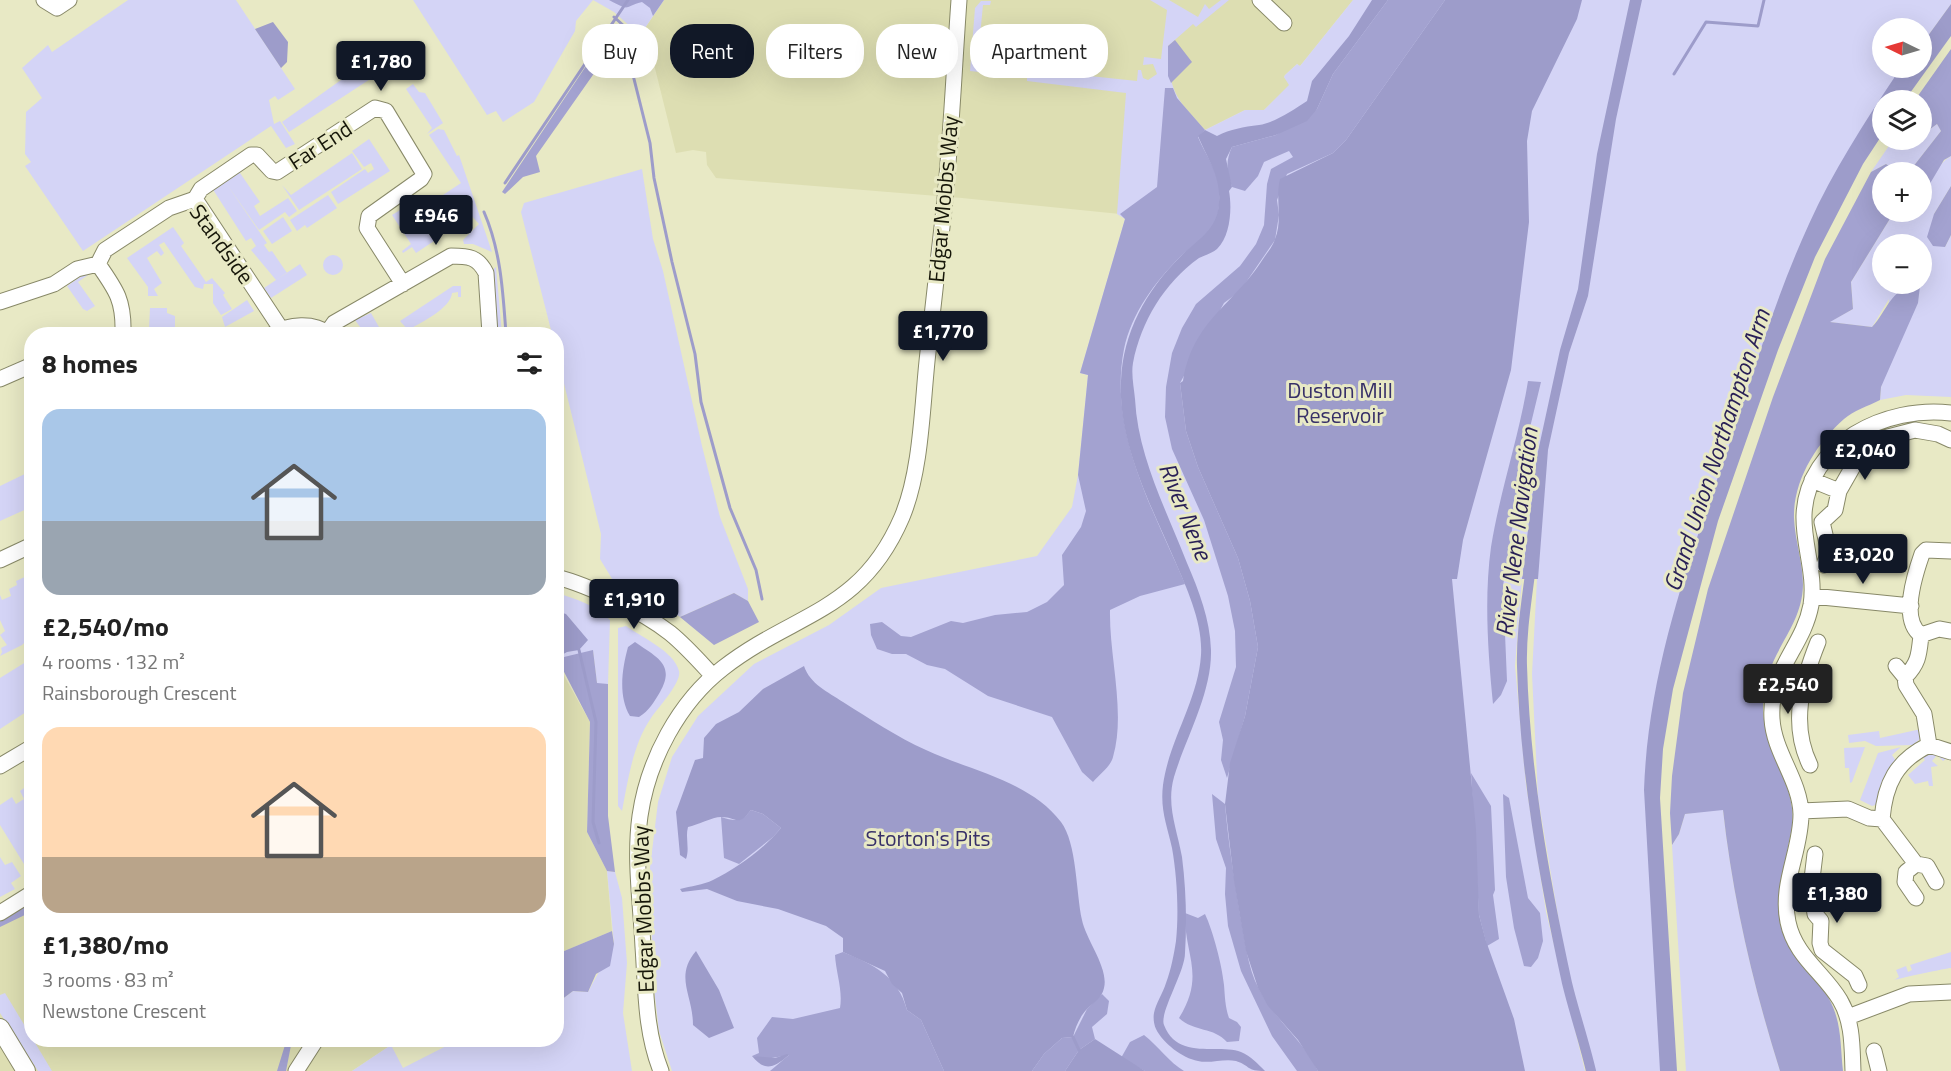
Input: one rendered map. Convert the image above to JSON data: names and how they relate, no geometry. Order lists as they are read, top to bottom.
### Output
{
  "streets": {
    "street": ["Far End", "Edgar Mobbs Way", "Standside"]
  },
  "crossings": [
    ["Far End", "Standside"]
  ],
  "water": ["Grand Union Northampton Arm", "River Nene", "River Nene Navigation"],
  "parks": ["Duston Mill Reservoir", "Storton's Pits"],
  "north": "left",
  "page": {
    "map_buttons": ["+", "−"],
    "chip": [
      "Buy",
      "Rent",
      "Filters",
      "New",
      "Apartment"
    ],
    "price": [
      "£1,780",
      "£946",
      "£1,770",
      "£2,040",
      "£3,020",
      "£1,910",
      "£2,540",
      "£1,380"
    ],
    "heading": "8 homes",
    "list": [
      {
        "name": "£2,540/mo",
        "note": "4 rooms · 132 m² · Rainsborough Crescent"
      },
      {
        "name": "£1,380/mo",
        "note": "3 rooms · 83 m² · Newstone Crescent"
      }
    ]
  }
}
